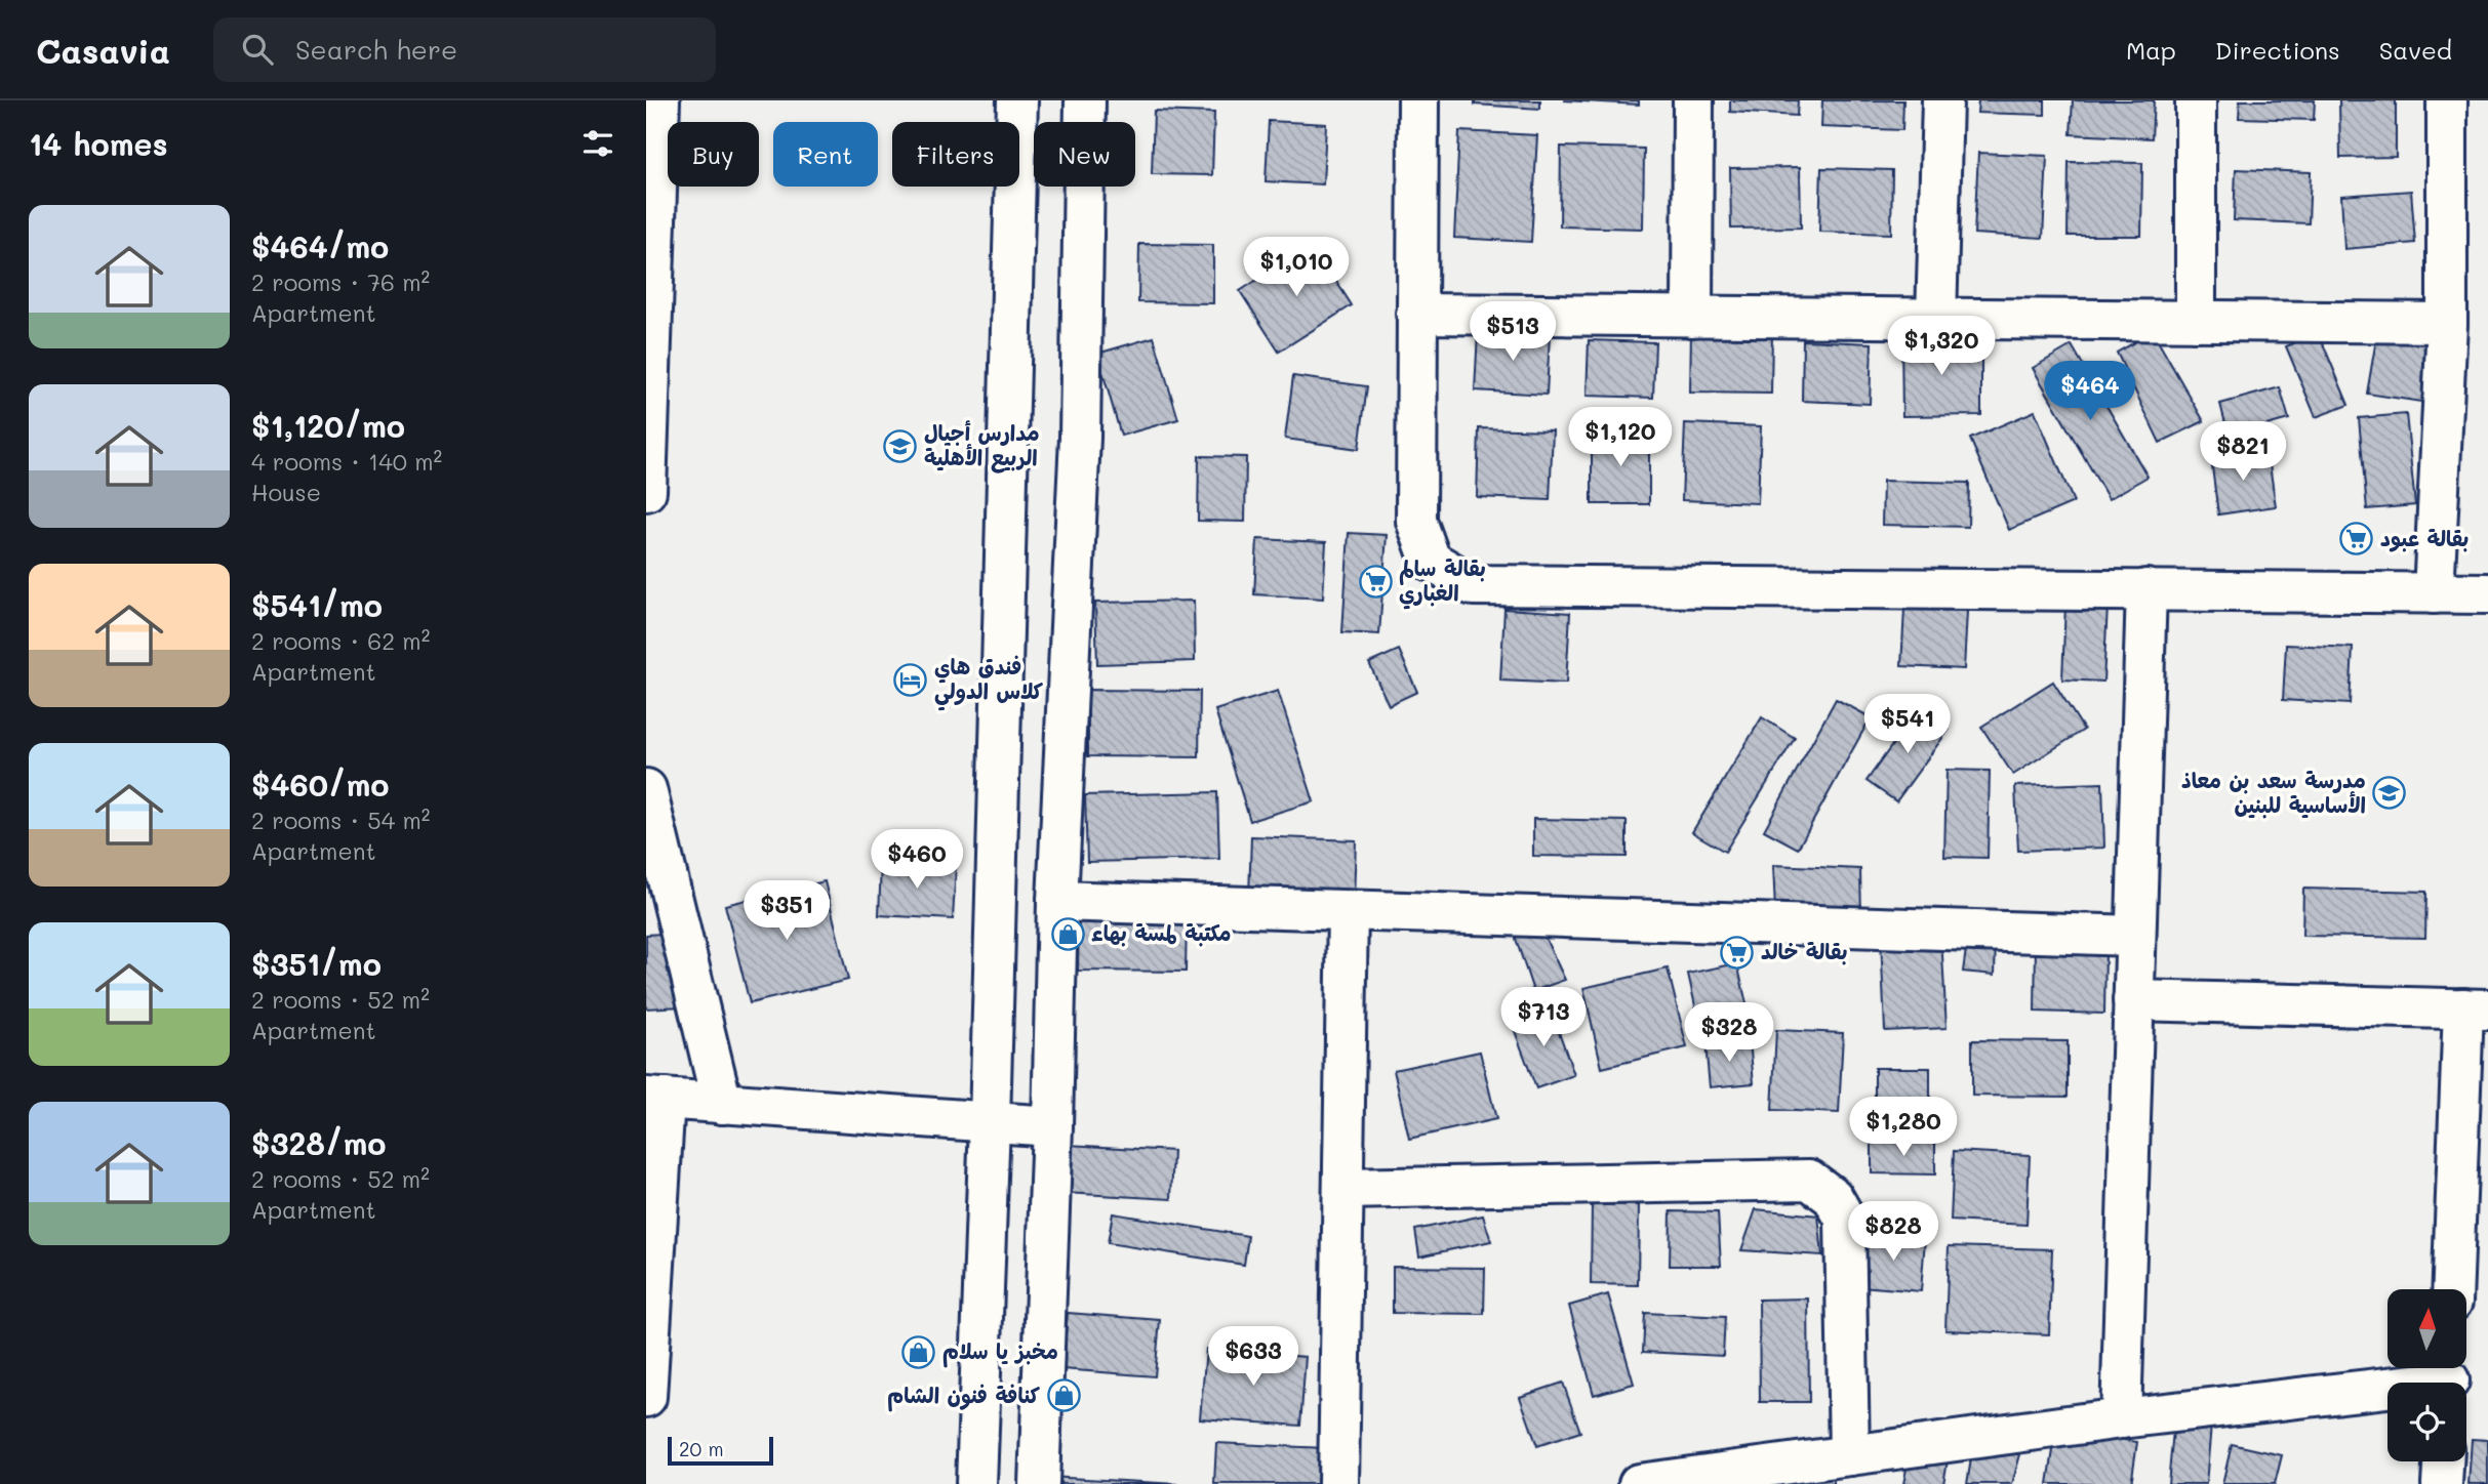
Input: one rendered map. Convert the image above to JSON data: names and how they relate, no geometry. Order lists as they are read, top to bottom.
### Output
{
  "places": {
    "school or university": ["مدارس أجيال الربيع الأهلية", "مدرسة سعد بن معاذ الأساسية للبنين"],
    "supermarket": ["بقالة عبود", "بقالة سالم الغباري", "بقالة خالد"],
    "hotel": ["فندق هاي كلاس الدولي"],
    "shop": ["مكتبة لمسة بهاء", "مخبز يا سلام", "كنافة فنون الشام"]
  },
  "scale_bar": "20 m",
  "north": "top",
  "page": {
    "header": "Casavia",
    "search": "Search here",
    "nav": ["Map", "Directions", "Saved"],
    "heading": "14 homes",
    "chip": [
      "Buy",
      "Rent",
      "Filters",
      "New"
    ],
    "list": [
      {
        "name": "$464/mo",
        "note": "2 rooms · 76 m² · Apartment"
      },
      {
        "name": "$1,120/mo",
        "note": "4 rooms · 140 m² · House"
      },
      {
        "name": "$541/mo",
        "note": "2 rooms · 62 m² · Apartment"
      },
      {
        "name": "$460/mo",
        "note": "2 rooms · 54 m² · Apartment"
      },
      {
        "name": "$351/mo",
        "note": "2 rooms · 52 m² · Apartment"
      },
      {
        "name": "$328/mo",
        "note": "2 rooms · 52 m² · Apartment"
      }
    ],
    "price": [
      "$1,010",
      "$513",
      "$1,320",
      "$464",
      "$1,120",
      "$821",
      "$541",
      "$460",
      "$351",
      "$713",
      "$328",
      "$1,280",
      "$828",
      "$633"
    ],
    "scale": "20 m"
  }
}
